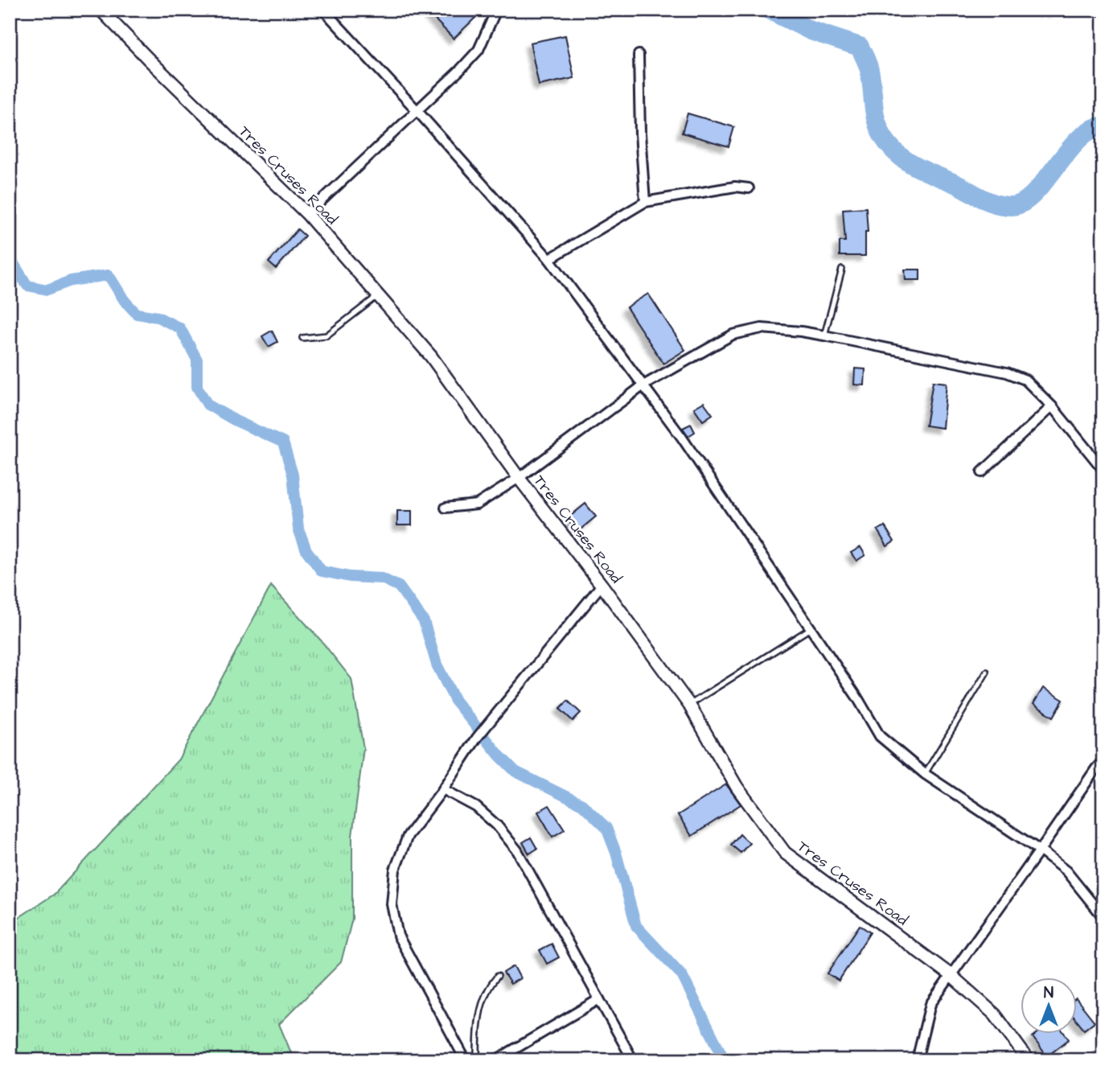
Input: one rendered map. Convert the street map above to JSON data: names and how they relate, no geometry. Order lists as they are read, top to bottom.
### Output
{
  "streets": {
    "main road": ["Tres Cruses Road"]
  },
  "north": "top"
}
